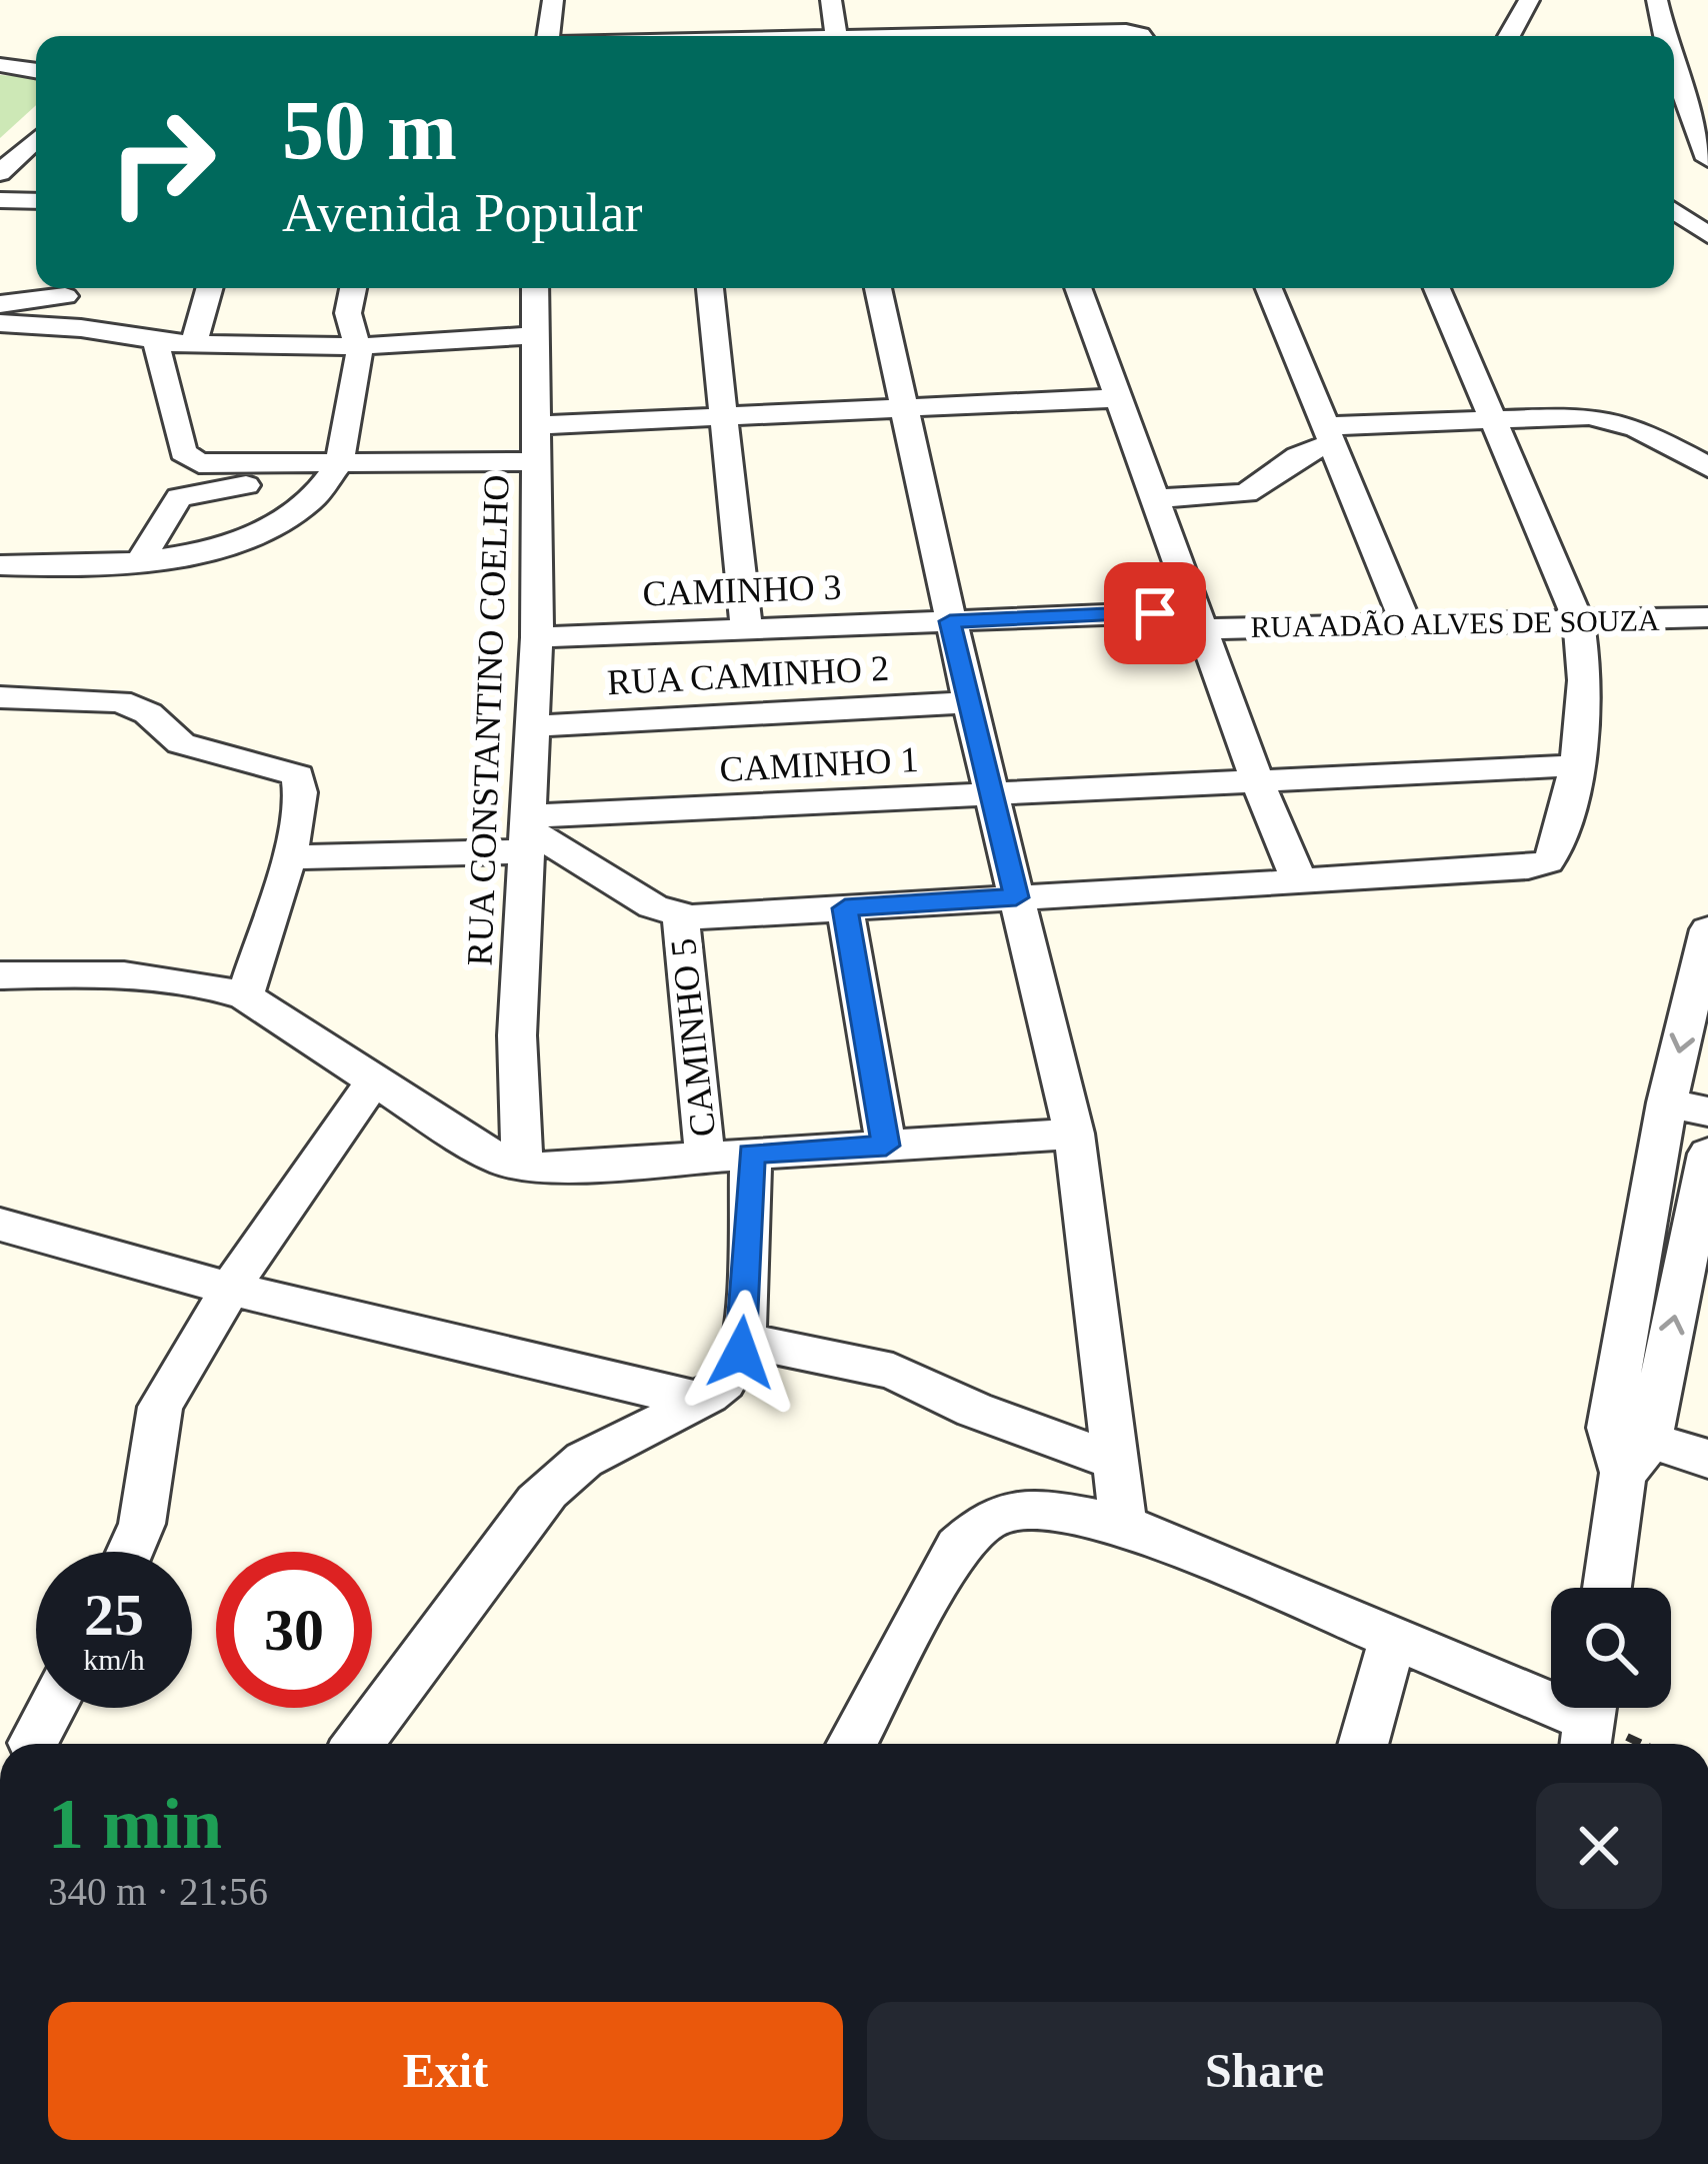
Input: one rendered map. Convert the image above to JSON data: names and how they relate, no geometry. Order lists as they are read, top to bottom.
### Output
{
  "streets": {
    "street": [
      "CAMINHO 3",
      "RUA ADÃO ALVES DE SOUZA",
      "RUA CAMINHO 2",
      "RUA CONSTANTINO COELHO",
      "CAMINHO 1",
      "CAMINHO 5"
    ]
  },
  "crossings": [
    ["CAMINHO 3", "RUA ADÃO ALVES DE SOUZA"],
    ["CAMINHO 3", "RUA CONSTANTINO COELHO"],
    ["RUA CAMINHO 2", "RUA CONSTANTINO COELHO"],
    ["RUA CONSTANTINO COELHO", "CAMINHO 1"]
  ],
  "page": {
    "turn": ["50 m", "Avenida Popular"],
    "speed": "25 km/h",
    "limit": "30",
    "heading": ["1 min", "340 m · 21:56"],
    "buttons": ["Exit", "Share"]
  }
}
